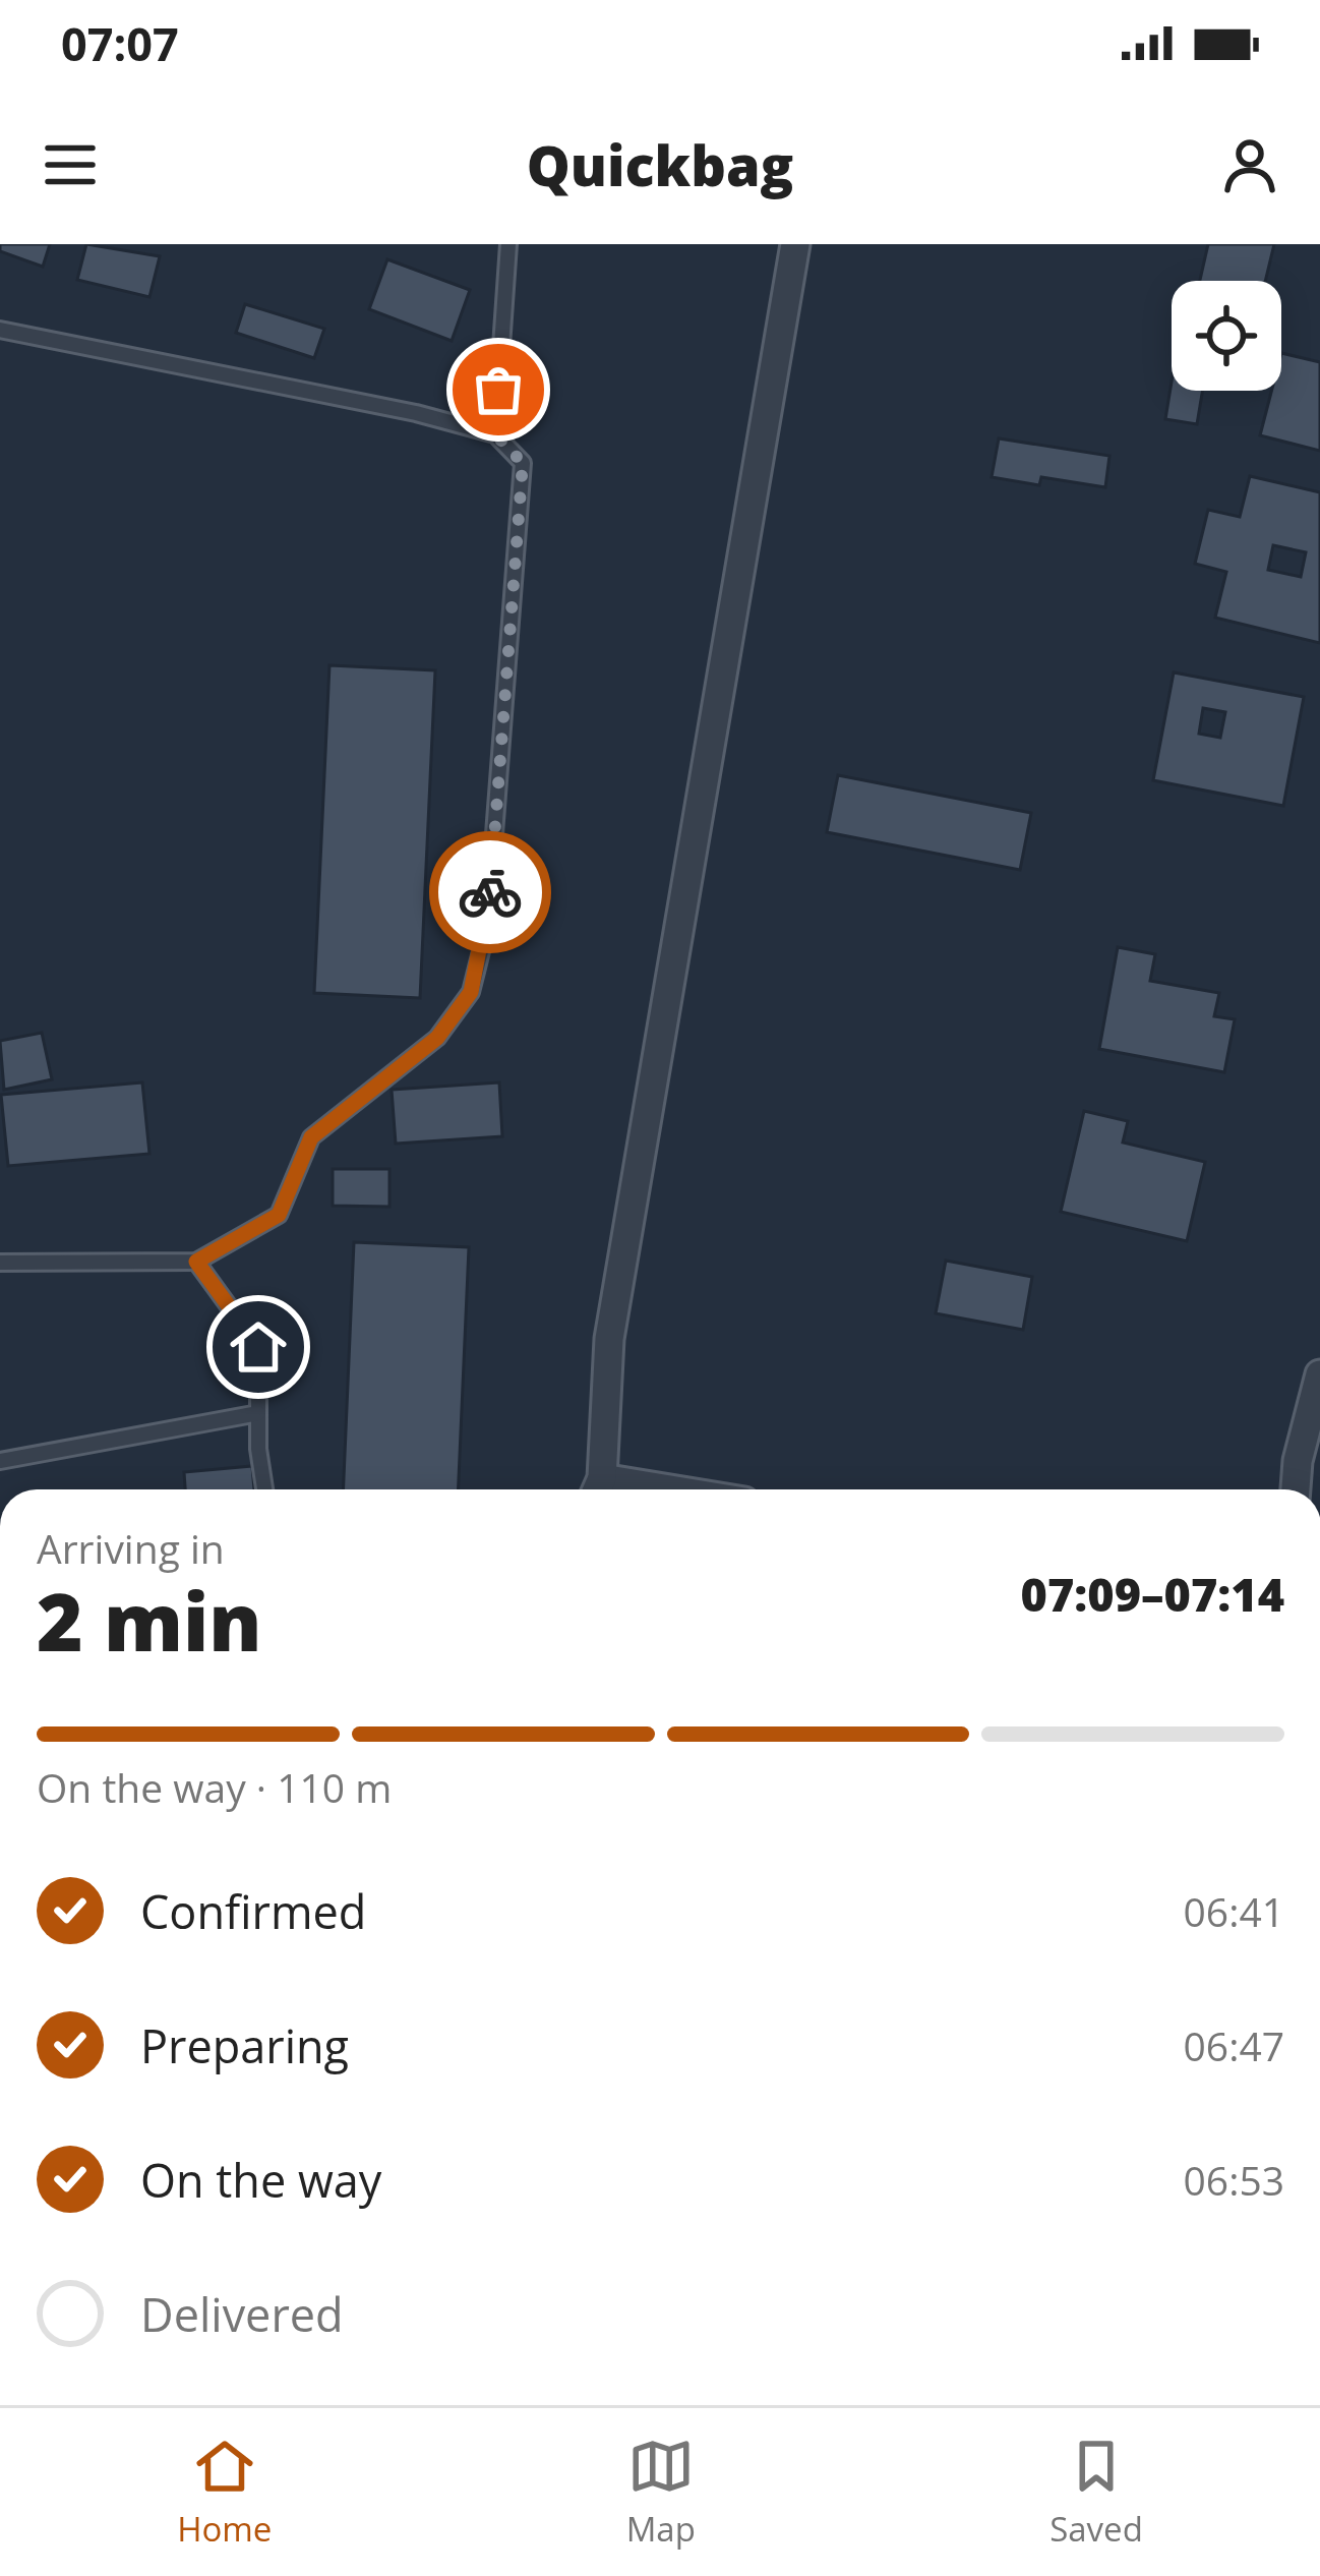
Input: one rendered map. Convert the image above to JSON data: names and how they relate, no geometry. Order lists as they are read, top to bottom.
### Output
{
  "page": {
    "status": "07:07",
    "header": "Quickbag",
    "heading": ["2 min", "Arriving in", "07:09–07:14"],
    "bar": "On the way · 110 m",
    "list": [
      ["Confirmed", "06:41"],
      ["Preparing", "06:47"],
      ["On the way", "06:53"],
      "Delivered"
    ],
    "tabs": ["Home", "Map", "Saved"]
  }
}
